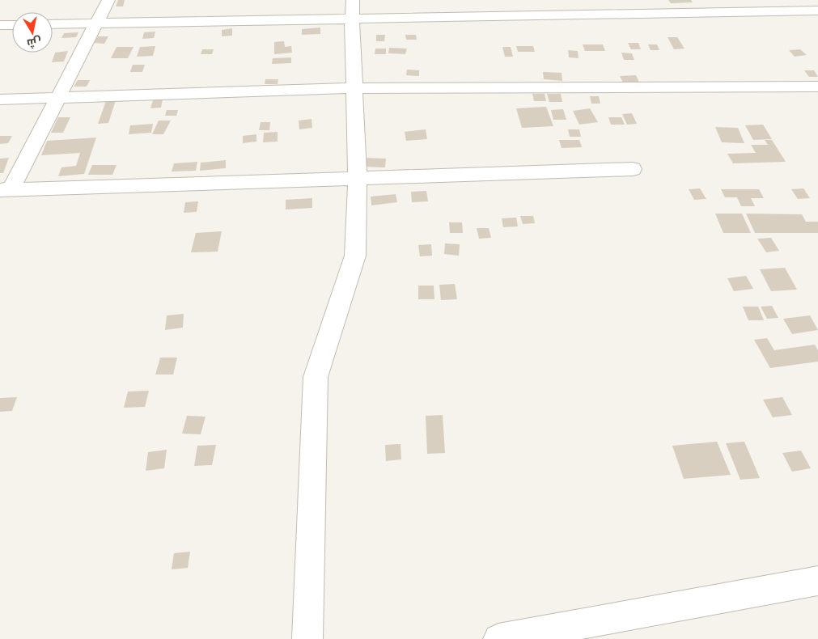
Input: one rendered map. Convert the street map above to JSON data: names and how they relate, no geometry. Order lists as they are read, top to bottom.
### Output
{
  "north": "bottom"
}
